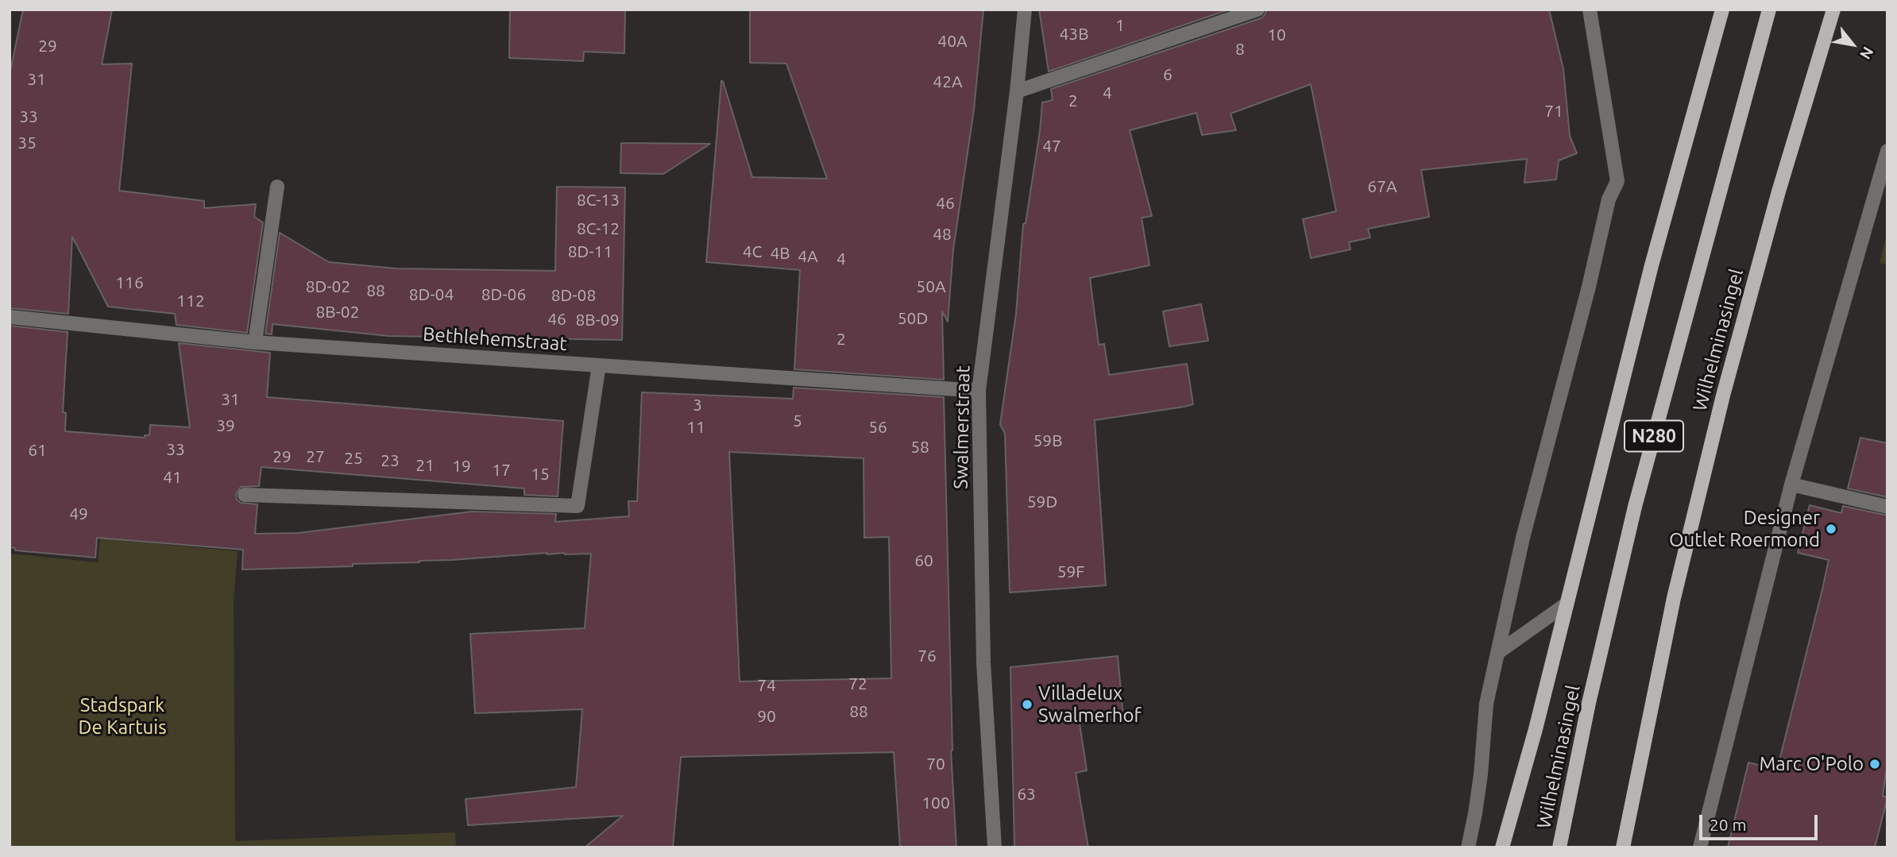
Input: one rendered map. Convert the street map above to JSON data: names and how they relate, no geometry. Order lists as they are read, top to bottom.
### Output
{
  "streets": {
    "main road": ["Wilhelminasingel", "N280"],
    "street": ["Bethlehemstraat", "Swalmerstraat"]
  },
  "crossings": [
    ["Bethlehemstraat", "Swalmerstraat"]
  ],
  "parks": ["Stadspark De Kartuis"],
  "places": ["Designer Outlet Roermond", "Villadelux Swalmerhof", "Marc O'Polo"],
  "house_numbers": [
    "1",
    "43B",
    "10",
    "40A",
    "29",
    "8",
    "6",
    "31",
    "42A",
    "4",
    "2",
    "71",
    "33",
    "35",
    "47",
    "67A",
    "8C-13",
    "46",
    "8C-12",
    "48",
    "8D-11",
    "4C",
    "4B",
    "4A",
    "4",
    "116",
    "8D-02",
    "50A",
    "88",
    "8D-04",
    "8D-06",
    "8D-08",
    "112",
    "8B-02",
    "50D",
    "46",
    "8B-09",
    "2",
    "31",
    "3",
    "5",
    "39",
    "11",
    "56",
    "59B",
    "58",
    "33",
    "61",
    "29",
    "27",
    "25",
    "23",
    "21",
    "19",
    "17",
    "15",
    "41",
    "59D",
    "49",
    "60",
    "59F",
    "76",
    "72",
    "74",
    "88",
    "90",
    "70",
    "63",
    "100"
  ],
  "scale_bar": "20 m",
  "north": "bottom right"
}
